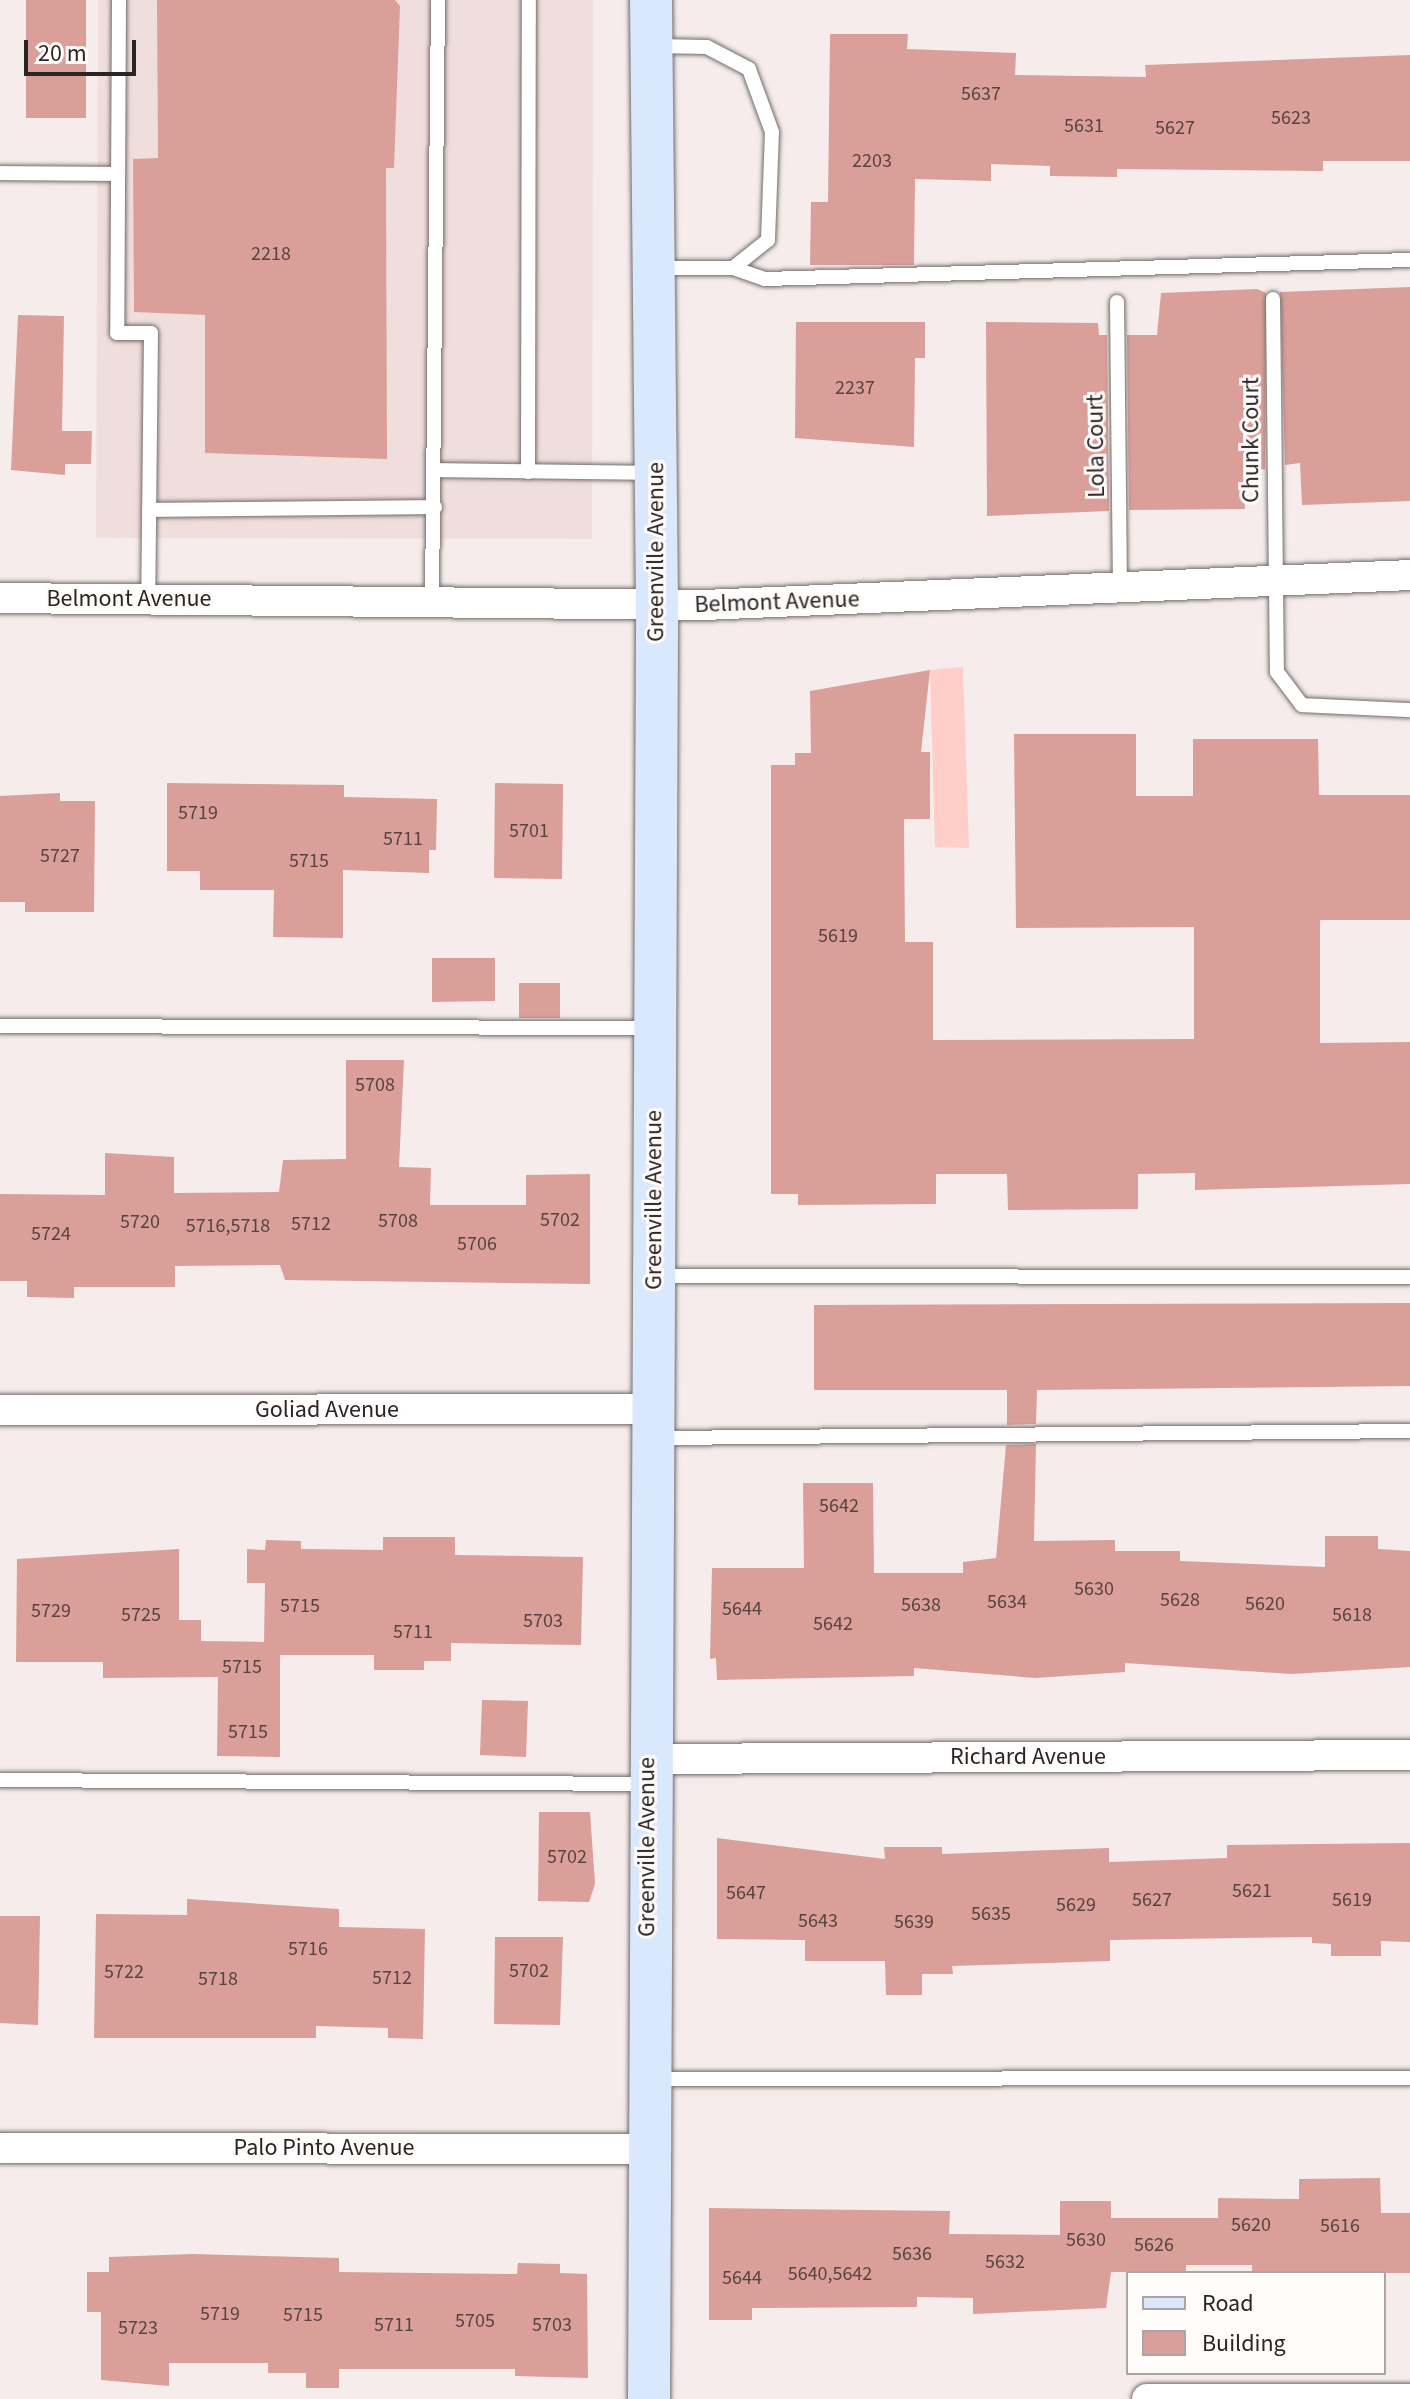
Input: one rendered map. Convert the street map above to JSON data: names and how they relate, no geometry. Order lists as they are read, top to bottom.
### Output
{
  "streets": {
    "main road": ["Greenville Avenue"],
    "street": [
      "Belmont Avenue",
      "Goliad Avenue",
      "Richard Avenue",
      "Palo Pinto Avenue"
    ],
    "lane": ["Chunk Court", "Lola Court"]
  },
  "crossings": [
    ["Chunk Court", "Belmont Avenue"],
    ["Lola Court", "Belmont Avenue"],
    ["Greenville Avenue", "Belmont Avenue"],
    ["Greenville Avenue", "Goliad Avenue"],
    ["Greenville Avenue", "Richard Avenue"],
    ["Greenville Avenue", "Palo Pinto Avenue"]
  ],
  "house_numbers": [
    "5637",
    "5623",
    "5631",
    "5627",
    "2203",
    "2218",
    "2237",
    "5719",
    "5701",
    "5711",
    "5727",
    "5715",
    "5619",
    "5708",
    "5702",
    "5708",
    "5720",
    "5712",
    "5716,5718",
    "5724",
    "5706",
    "5642",
    "5630",
    "5628",
    "5634",
    "5620",
    "5638",
    "5715",
    "5644",
    "5729",
    "5725",
    "5618",
    "5703",
    "5642",
    "5711",
    "5715",
    "5715",
    "5702",
    "5621",
    "5647",
    "5627",
    "5619",
    "5629",
    "5635",
    "5643",
    "5639",
    "5716",
    "5702",
    "5722",
    "5712",
    "5718",
    "5620",
    "5616",
    "5630",
    "5626",
    "5636",
    "5632",
    "5640,5642",
    "5644",
    "5719",
    "5715",
    "5705",
    "5711",
    "5703",
    "5723"
  ],
  "legend": ["Road", "Building"],
  "scale_bar": "20 m"
}
